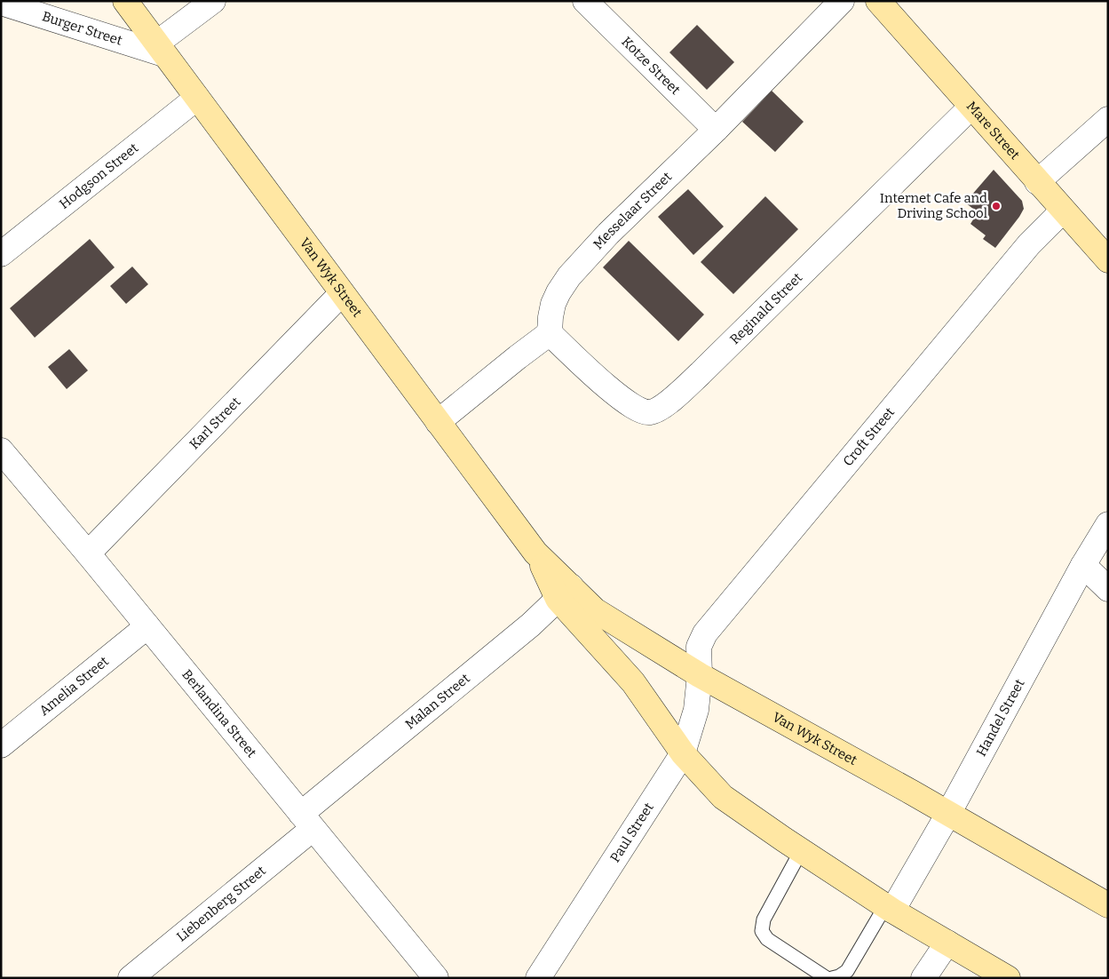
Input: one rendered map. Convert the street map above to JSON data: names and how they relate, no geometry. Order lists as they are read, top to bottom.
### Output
{
  "streets": {
    "street": [
      "Burger Street",
      "Kotze Street",
      "Mare Street",
      "Hodgson Street",
      "Messelaar Street",
      "Van Wyk Street",
      "Reginald Street",
      "Karl Street",
      "Croft Street",
      "Amelia Street",
      "Malan Street",
      "Berlandina Street",
      "Handel Street",
      "Paul Street",
      "Liebenberg Street"
    ]
  },
  "crossings": [
    ["Burger Street", "Van Wyk Street"],
    ["Kotze Street", "Messelaar Street"],
    ["Mare Street", "Reginald Street"],
    ["Mare Street", "Croft Street"],
    ["Hodgson Street", "Van Wyk Street"],
    ["Messelaar Street", "Reginald Street"],
    ["Van Wyk Street", "Karl Street"],
    ["Van Wyk Street", "Croft Street"],
    ["Van Wyk Street", "Malan Street"],
    ["Van Wyk Street", "Handel Street"],
    ["Van Wyk Street", "Paul Street"],
    ["Karl Street", "Berlandina Street"],
    ["Croft Street", "Paul Street"],
    ["Amelia Street", "Berlandina Street"],
    ["Malan Street", "Berlandina Street"],
    ["Malan Street", "Liebenberg Street"],
    ["Berlandina Street", "Liebenberg Street"]
  ],
  "places": ["Internet Cafe and Driving School"]
}
